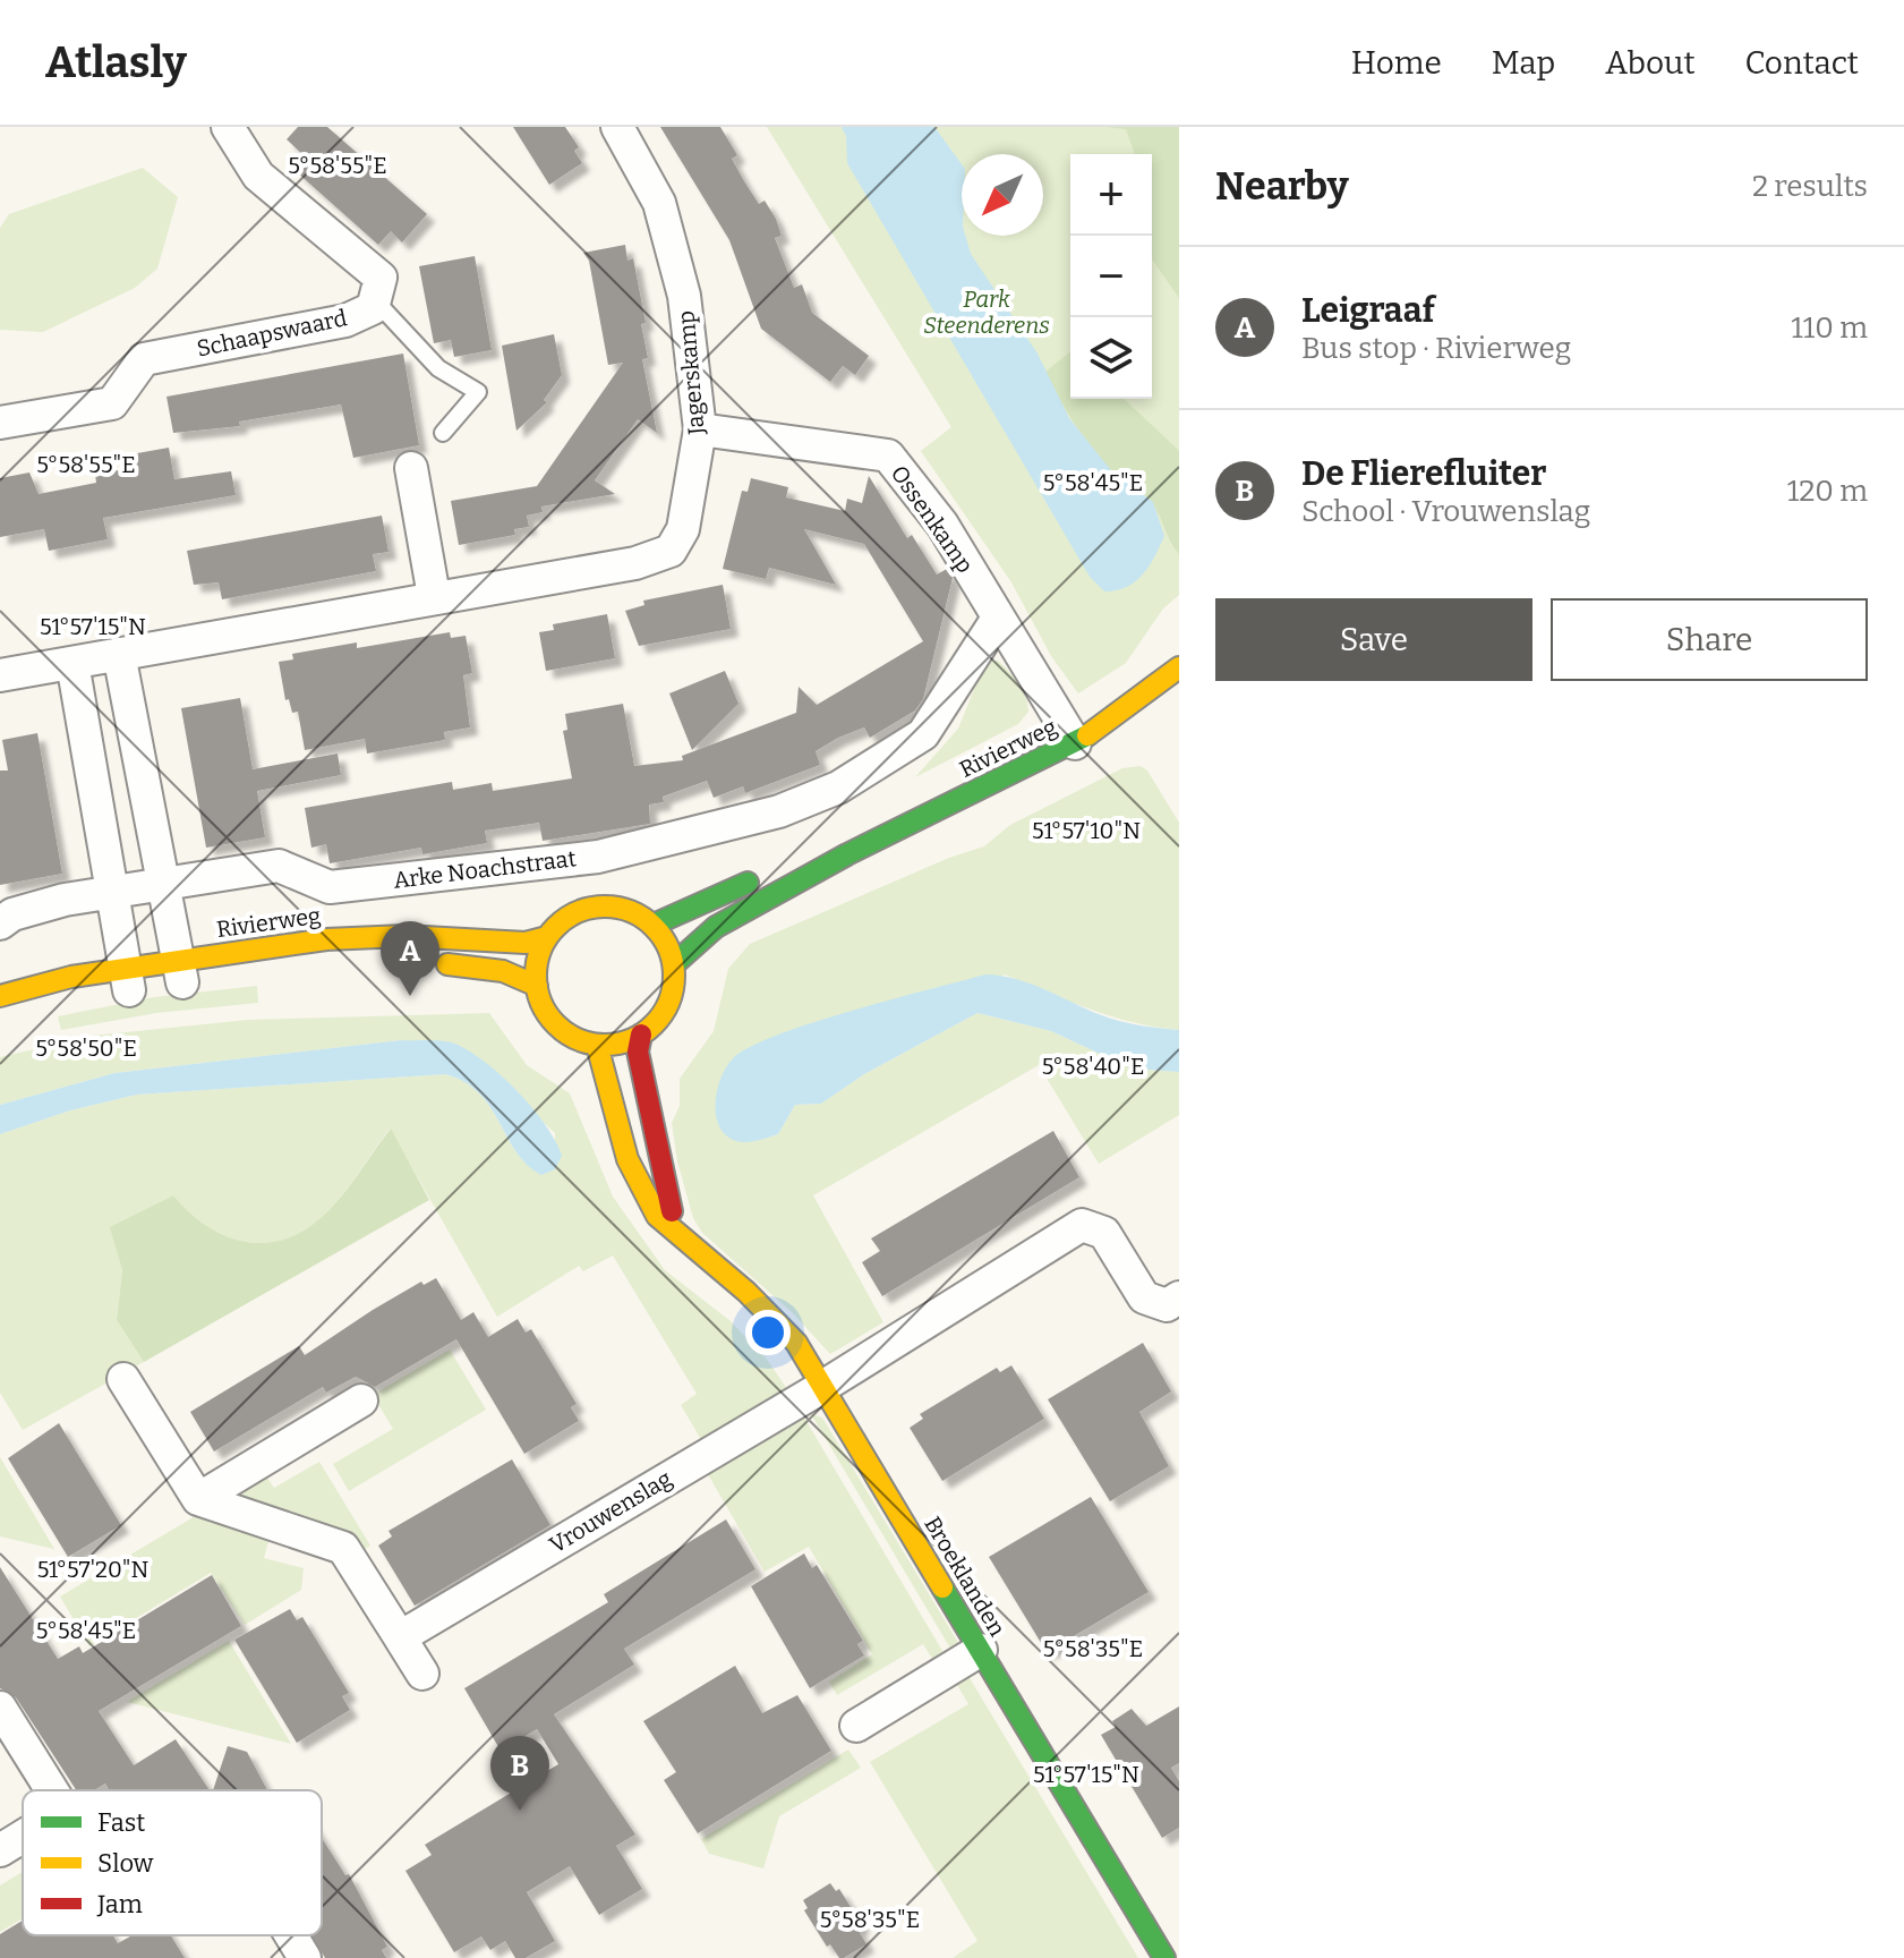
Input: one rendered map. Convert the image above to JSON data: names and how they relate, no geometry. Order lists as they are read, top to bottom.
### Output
{
  "streets": {
    "street": [
      "Schaapswaard",
      "Jagerskamp",
      "Ossenkamp",
      "Rivierweg",
      "Arke Noachstraat",
      "Vrouwenslag",
      "Broeklanden"
    ]
  },
  "crossings": [
    ["Jagerskamp", "Ossenkamp"],
    ["Ossenkamp", "Rivierweg"],
    ["Ossenkamp", "Arke Noachstraat"],
    ["Rivierweg", "Broeklanden"],
    ["Vrouwenslag", "Broeklanden"]
  ],
  "parks": ["Park Steenderens"],
  "legend": ["Fast", "Slow", "Jam"],
  "north": "bottom left",
  "page": {
    "header": "Atlasly",
    "nav": [
      "Home",
      "Map",
      "About",
      "Contact"
    ],
    "heading": ["Nearby", "2 results"],
    "map_buttons": ["+", "−"],
    "list": [
      {
        "mark": "A",
        "name": "Leigraaf",
        "note": "Bus stop · Rivierweg",
        "value": "110 m"
      },
      {
        "mark": "B",
        "name": "De Flierefluiter",
        "note": "School · Vrouwenslag",
        "value": "120 m"
      }
    ],
    "buttons": ["Save", "Share"],
    "pins": ["A", "B"]
  },
  "coordinates": [
    "5°58'55\"E",
    "5°58'45\"E",
    "51°57'15\"N",
    "51°57'10\"N",
    "5°58'50\"E",
    "5°58'40\"E",
    "51°57'20\"N",
    "5°58'35\"E"
  ]
}
